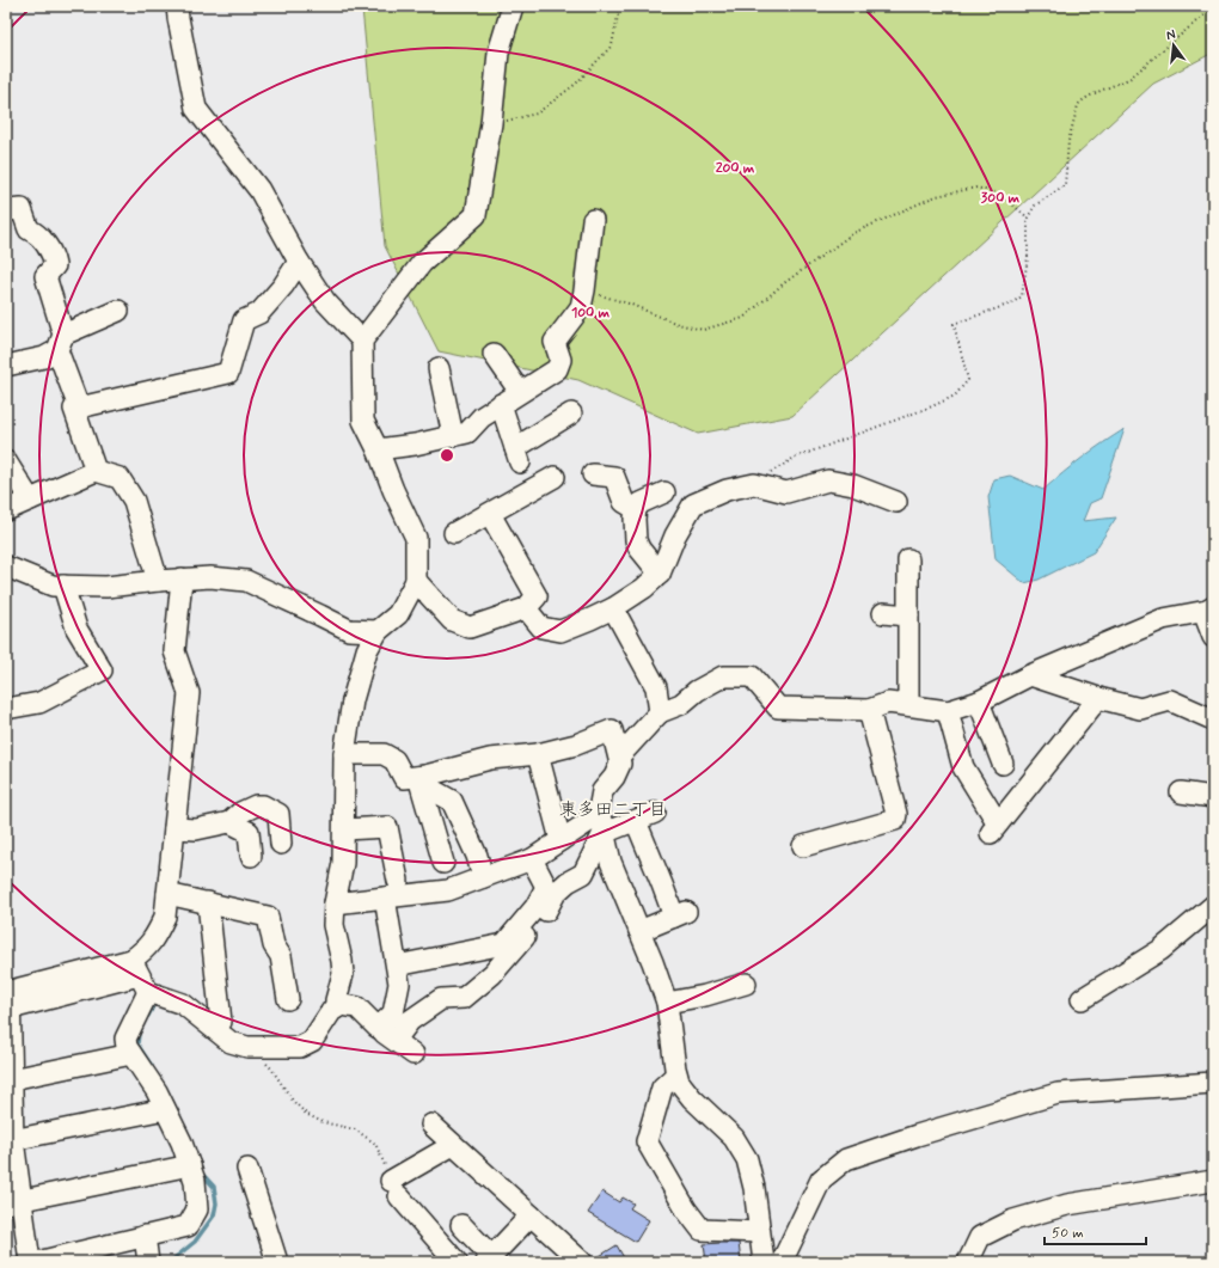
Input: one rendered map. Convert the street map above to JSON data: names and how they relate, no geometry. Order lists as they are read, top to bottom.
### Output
{
  "districts": ["東多田二丁目"],
  "scale_bar": "50 m",
  "north": "top",
  "rings": ["200 m", "300 m", "100 m"]
}
